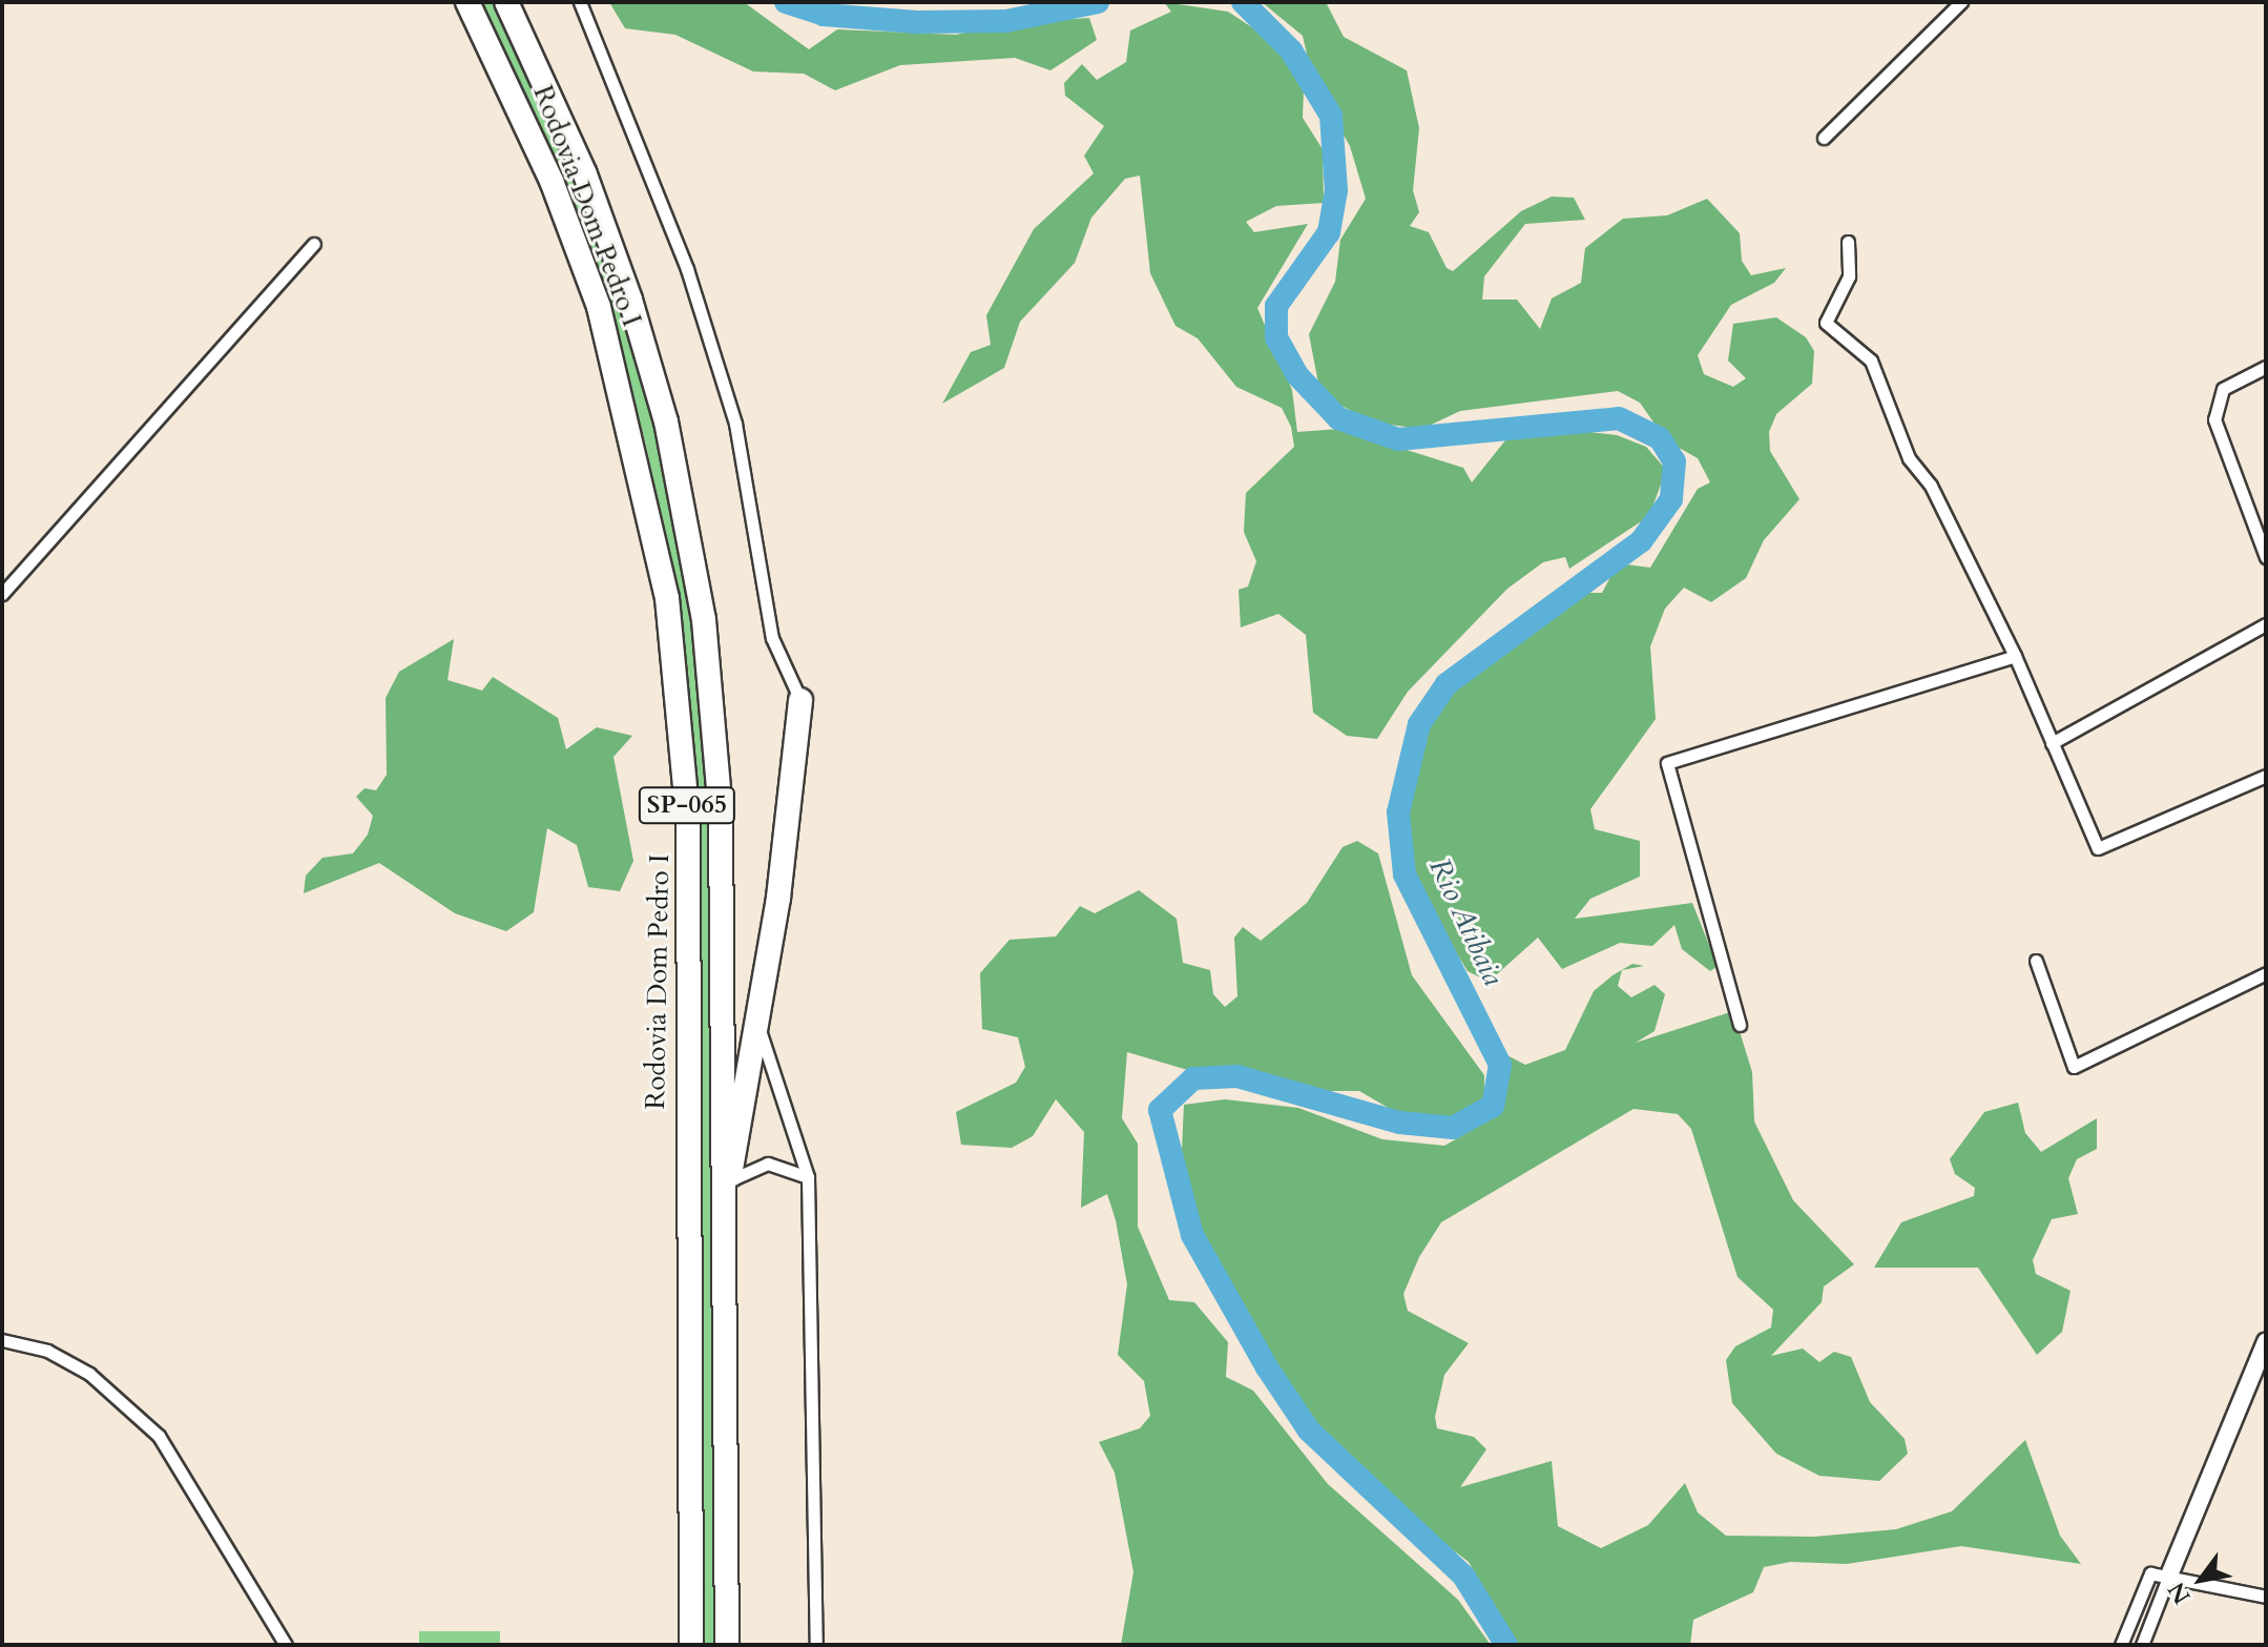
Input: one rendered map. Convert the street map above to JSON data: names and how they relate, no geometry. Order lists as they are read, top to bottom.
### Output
{
  "streets": {
    "highway": ["Rodovia Dom Pedro I", "SP-065"]
  },
  "water": ["Rio Atibaia"],
  "north": "bottom left"
}
